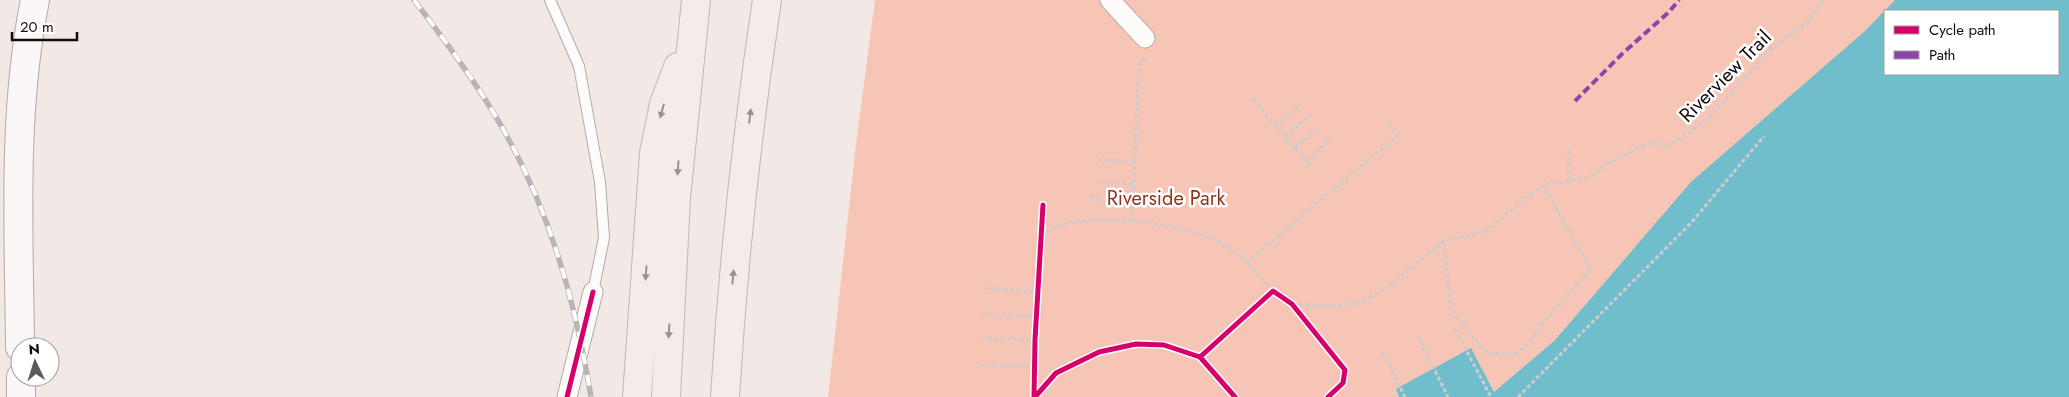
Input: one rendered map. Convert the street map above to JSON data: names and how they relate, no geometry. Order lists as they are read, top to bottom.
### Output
{
  "streets": {
    "path": ["Riverview Trail"]
  },
  "parks": ["Riverside Park"],
  "legend": ["Cycle path", "Path"],
  "scale_bar": "20 m",
  "north": "top"
}
